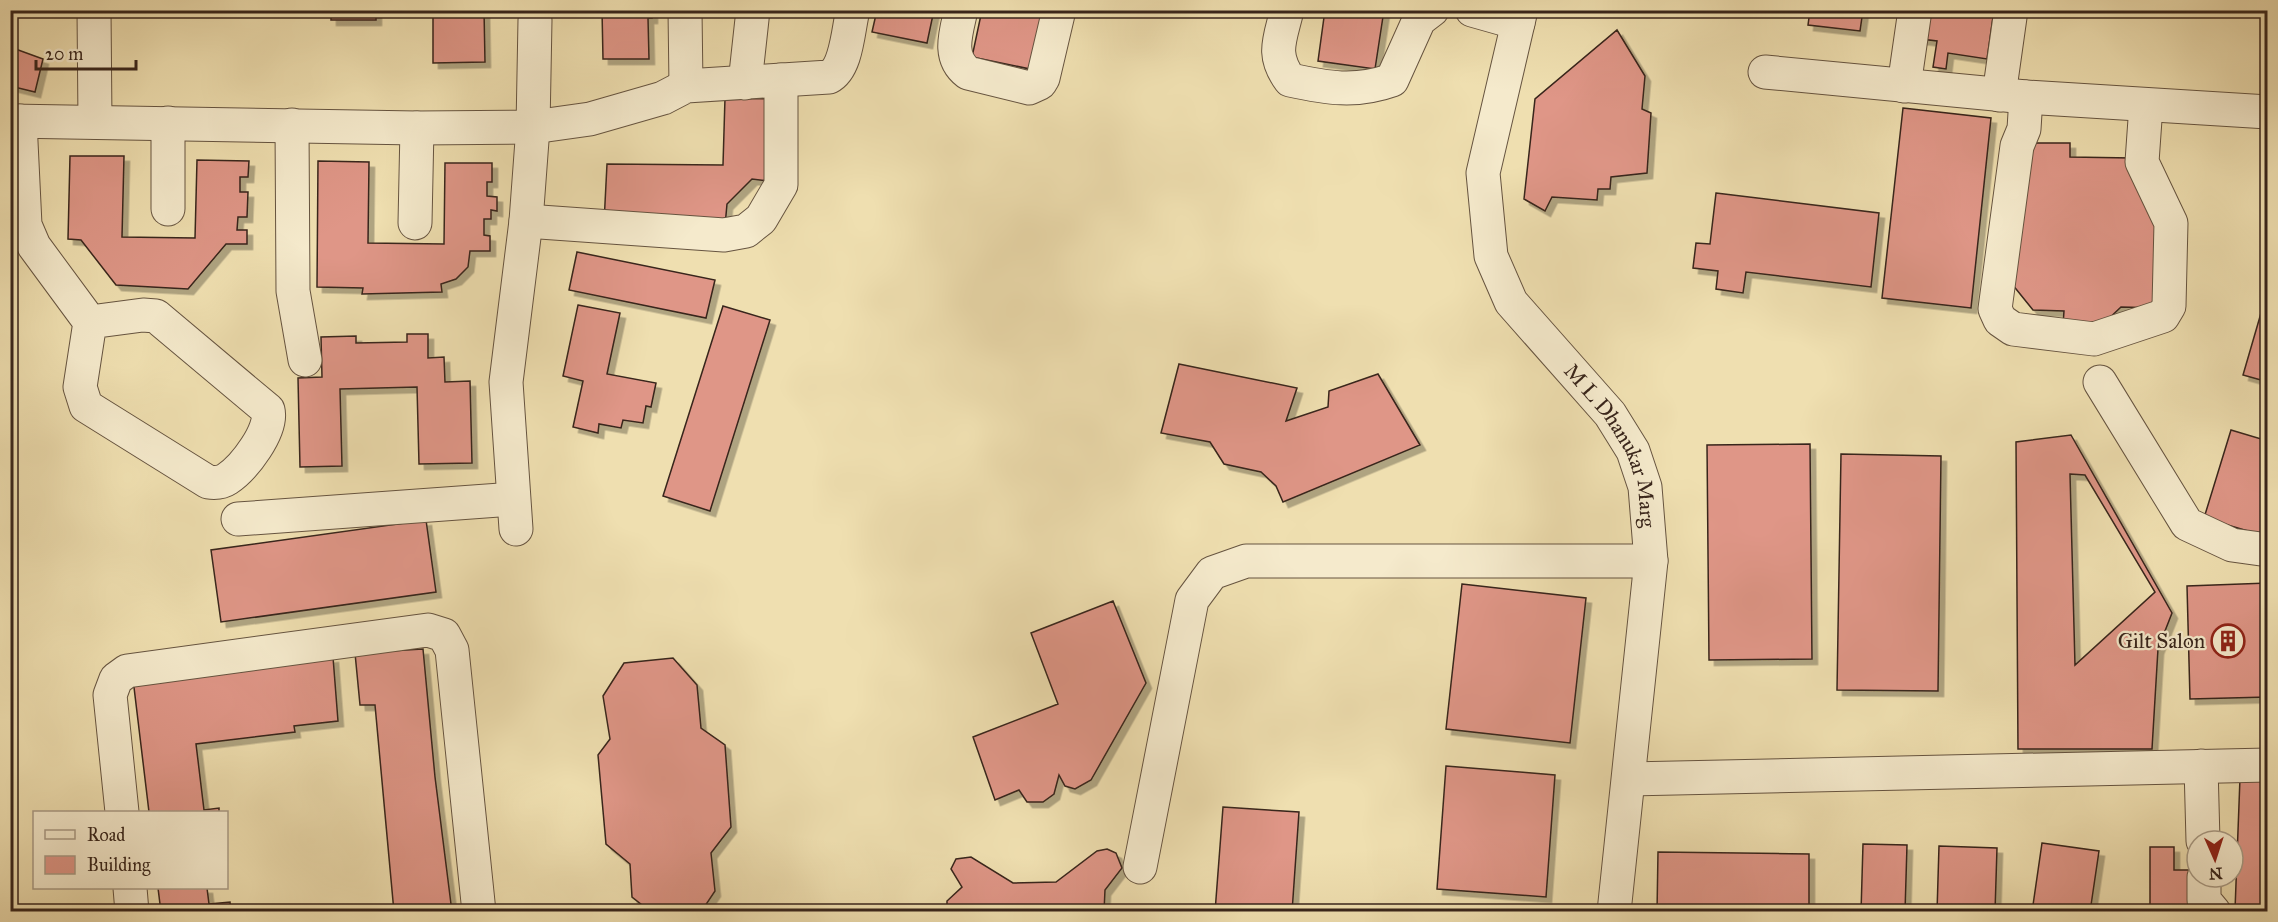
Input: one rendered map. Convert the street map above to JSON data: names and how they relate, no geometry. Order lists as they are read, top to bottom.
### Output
{
  "streets": {
    "street": ["M L Dhanukar Marg"]
  },
  "places": {
    "building": ["Gilt Salon"]
  },
  "legend": ["Road", "Building"],
  "scale_bar": "20 m",
  "north": "bottom"
}
